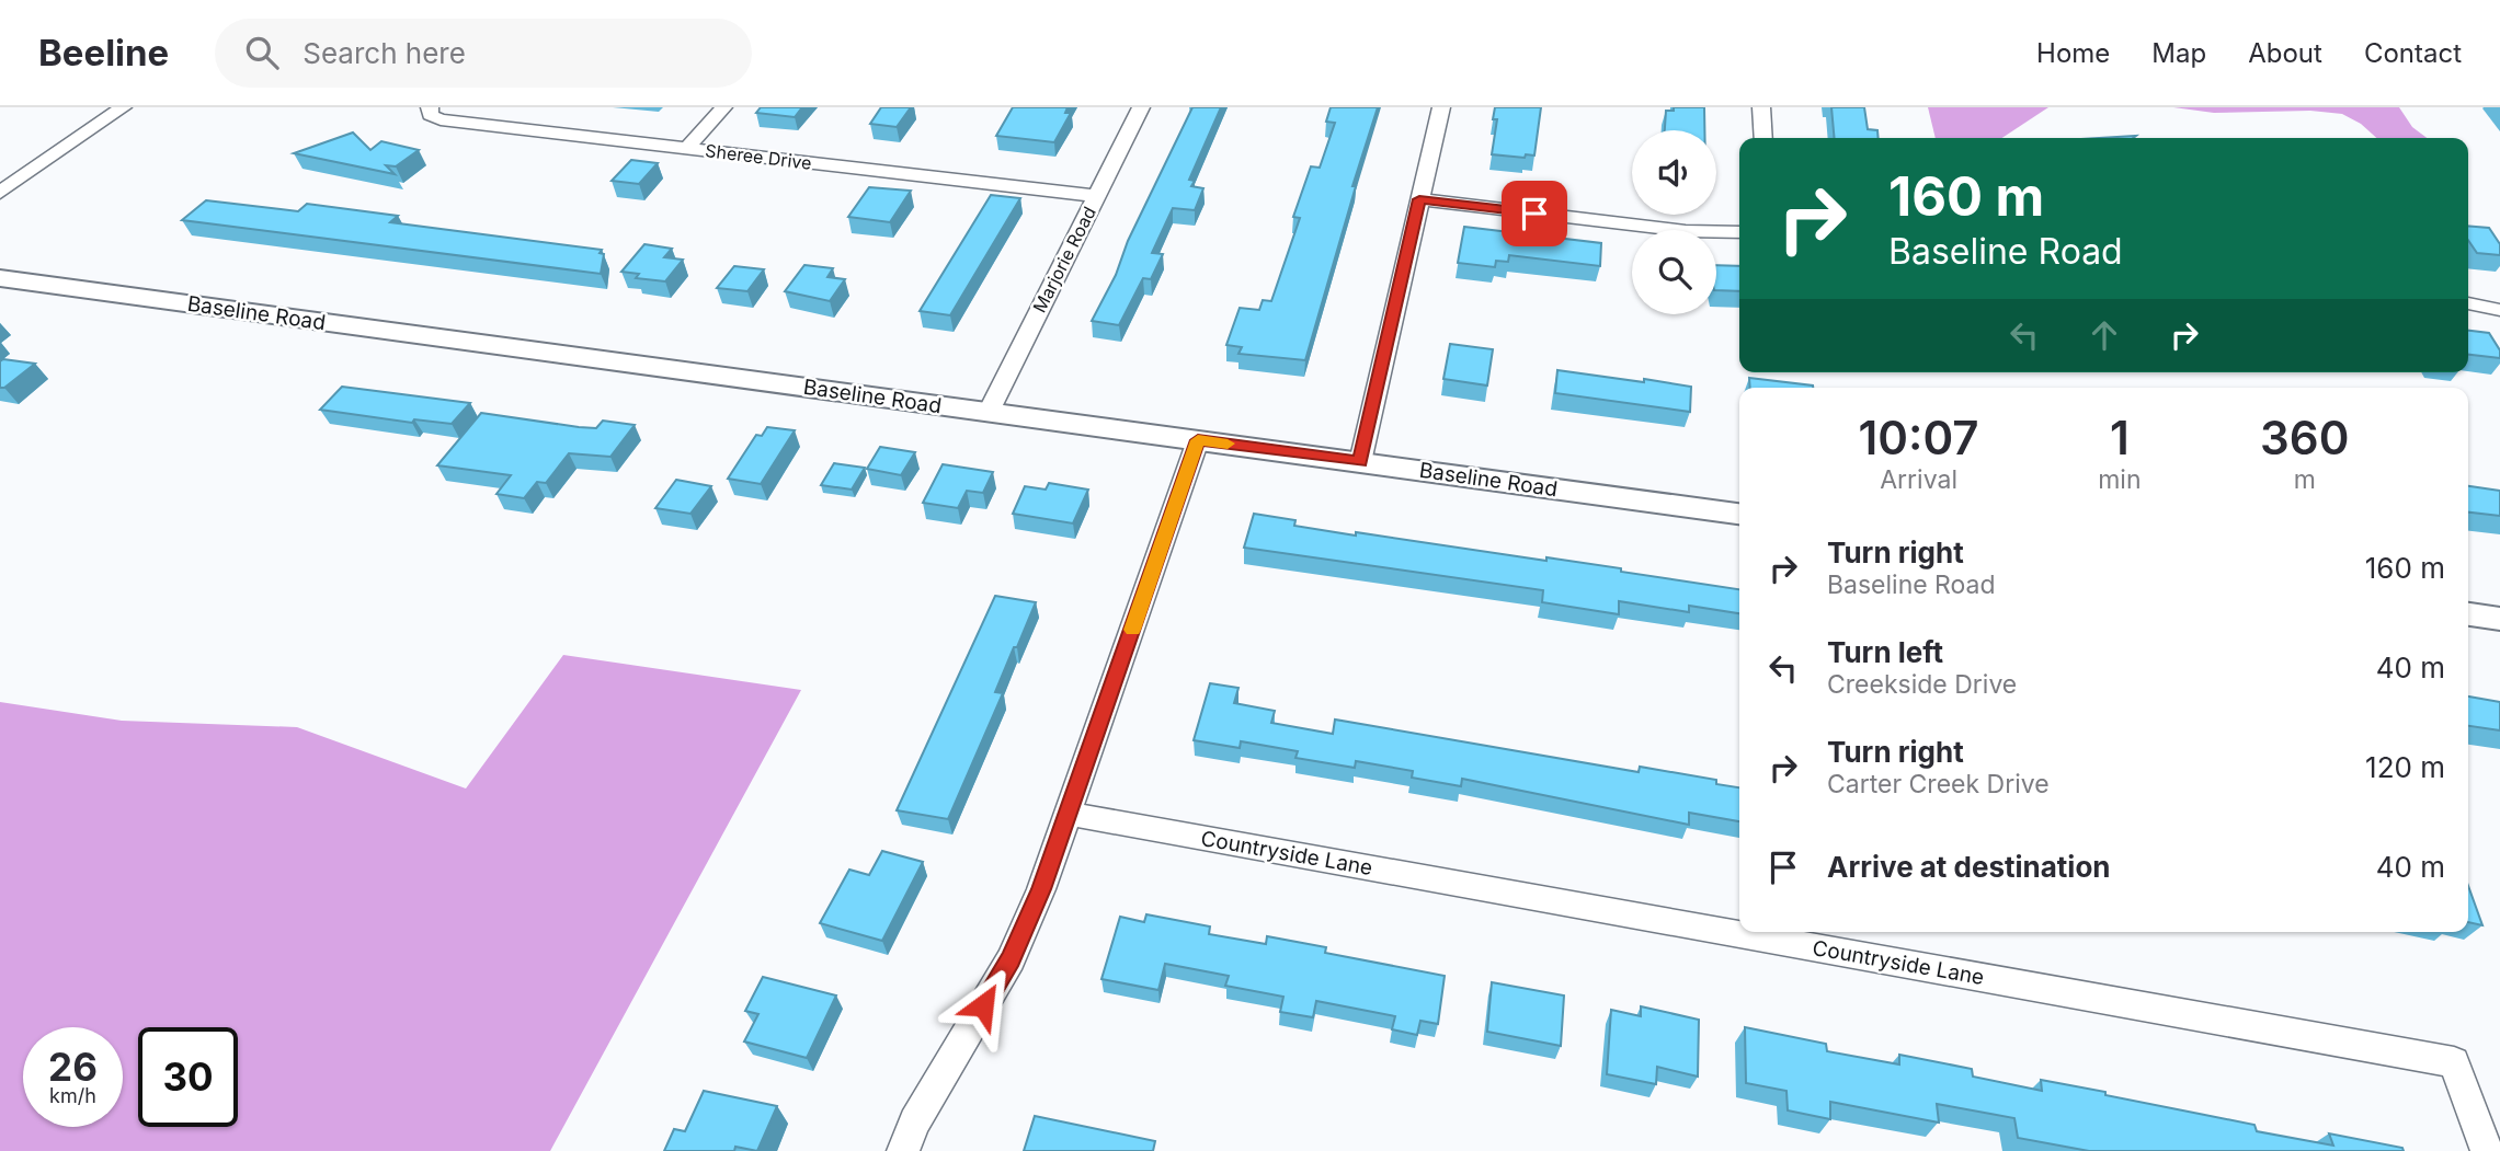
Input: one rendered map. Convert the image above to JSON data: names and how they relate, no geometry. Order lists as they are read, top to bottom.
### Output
{
  "streets": {
    "street": [
      "Sheree Drive",
      "Marjorie Road",
      "Baseline Road",
      "Countryside Lane"
    ]
  },
  "crossings": [
    ["Sheree Drive", "Marjorie Road"],
    ["Marjorie Road", "Baseline Road"]
  ],
  "page": {
    "header": "Beeline",
    "search": "Search here",
    "nav": [
      "Home",
      "Map",
      "About",
      "Contact"
    ],
    "turn": ["160 m", "Baseline Road"],
    "eta": [
      "10:07",
      "Arrival",
      "1",
      "min",
      "360",
      "m"
    ],
    "list": [
      {
        "name": "Turn right",
        "note": "Baseline Road",
        "value": "160 m"
      },
      {
        "name": "Turn left",
        "note": "Creekside Drive",
        "value": "40 m"
      },
      {
        "name": "Turn right",
        "note": "Carter Creek Drive",
        "value": "120 m"
      },
      {
        "name": "Arrive at destination",
        "value": "40 m"
      }
    ],
    "speed": "26 km/h",
    "limit": "30"
  }
}
